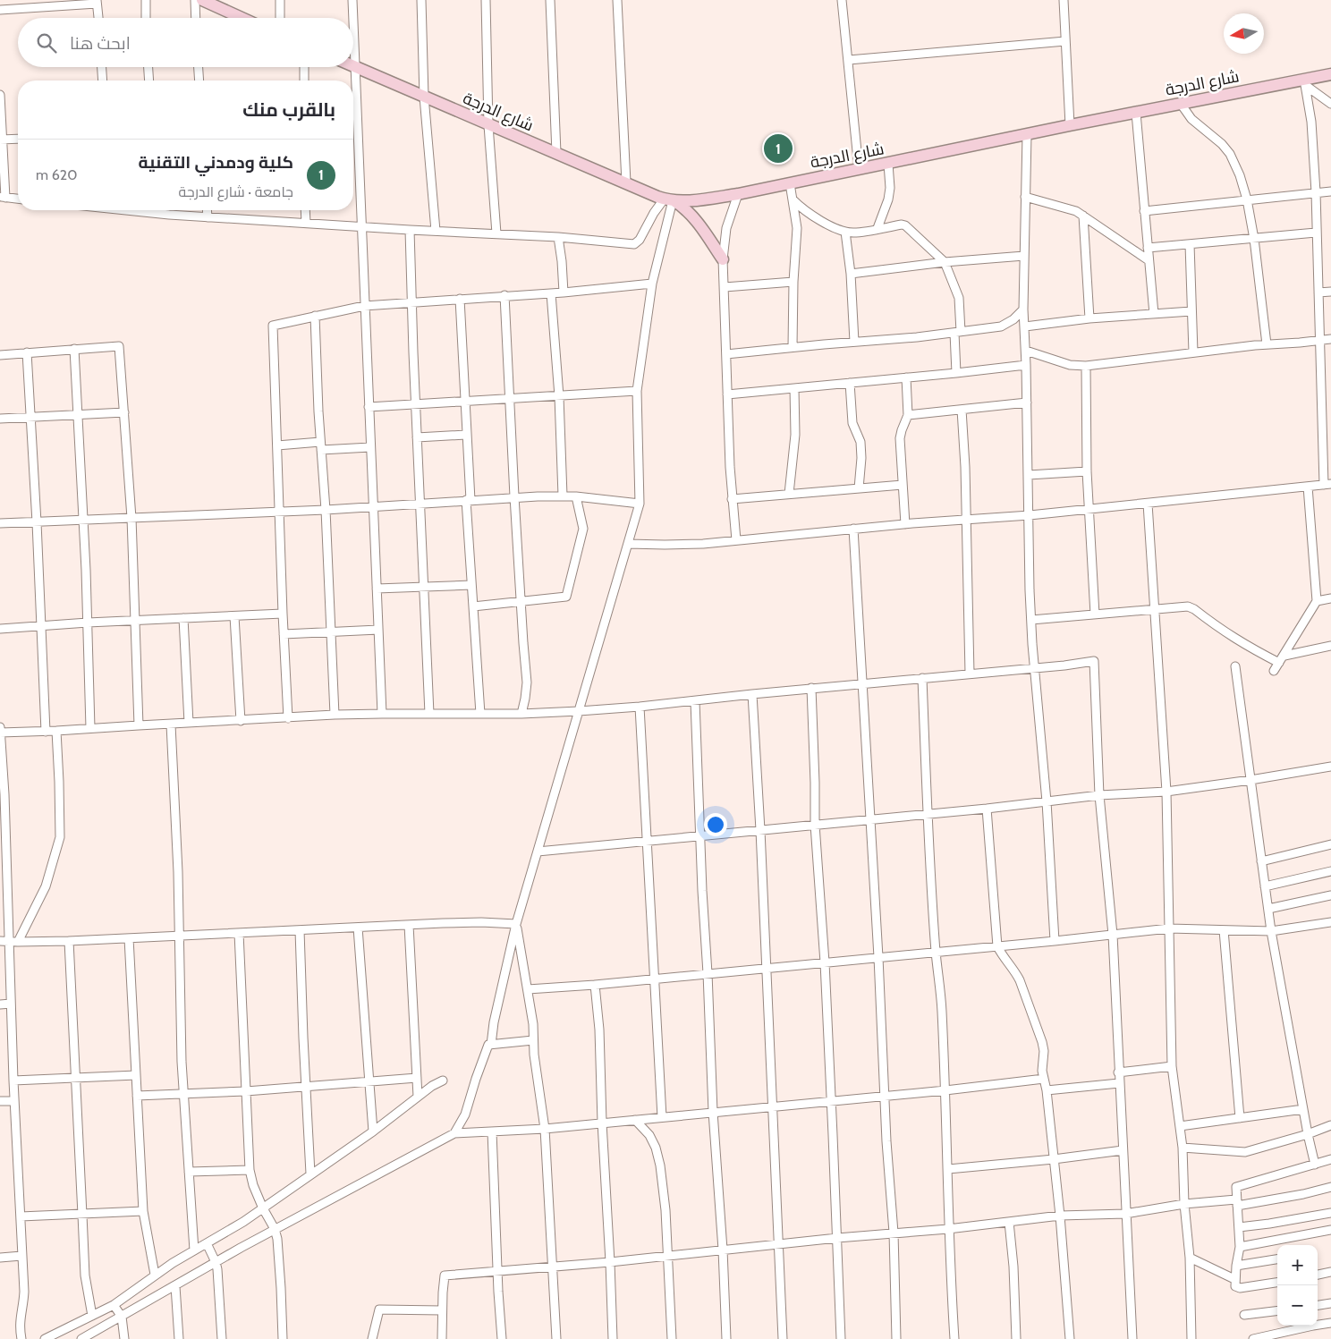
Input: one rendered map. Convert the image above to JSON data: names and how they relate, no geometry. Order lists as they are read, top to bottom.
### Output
{
  "streets": {
    "street": ["شارع الدرجة"]
  },
  "north": "left",
  "page": {
    "search": "ابحث هنا",
    "heading": "بالقرب منك",
    "pins": "1",
    "list": [
      {
        "mark": "1",
        "name": "كلية ودمدني التقنية",
        "note": "جامعة · شارع الدرجة",
        "value": "620 m"
      }
    ],
    "map_buttons": ["+", "−"]
  }
}
